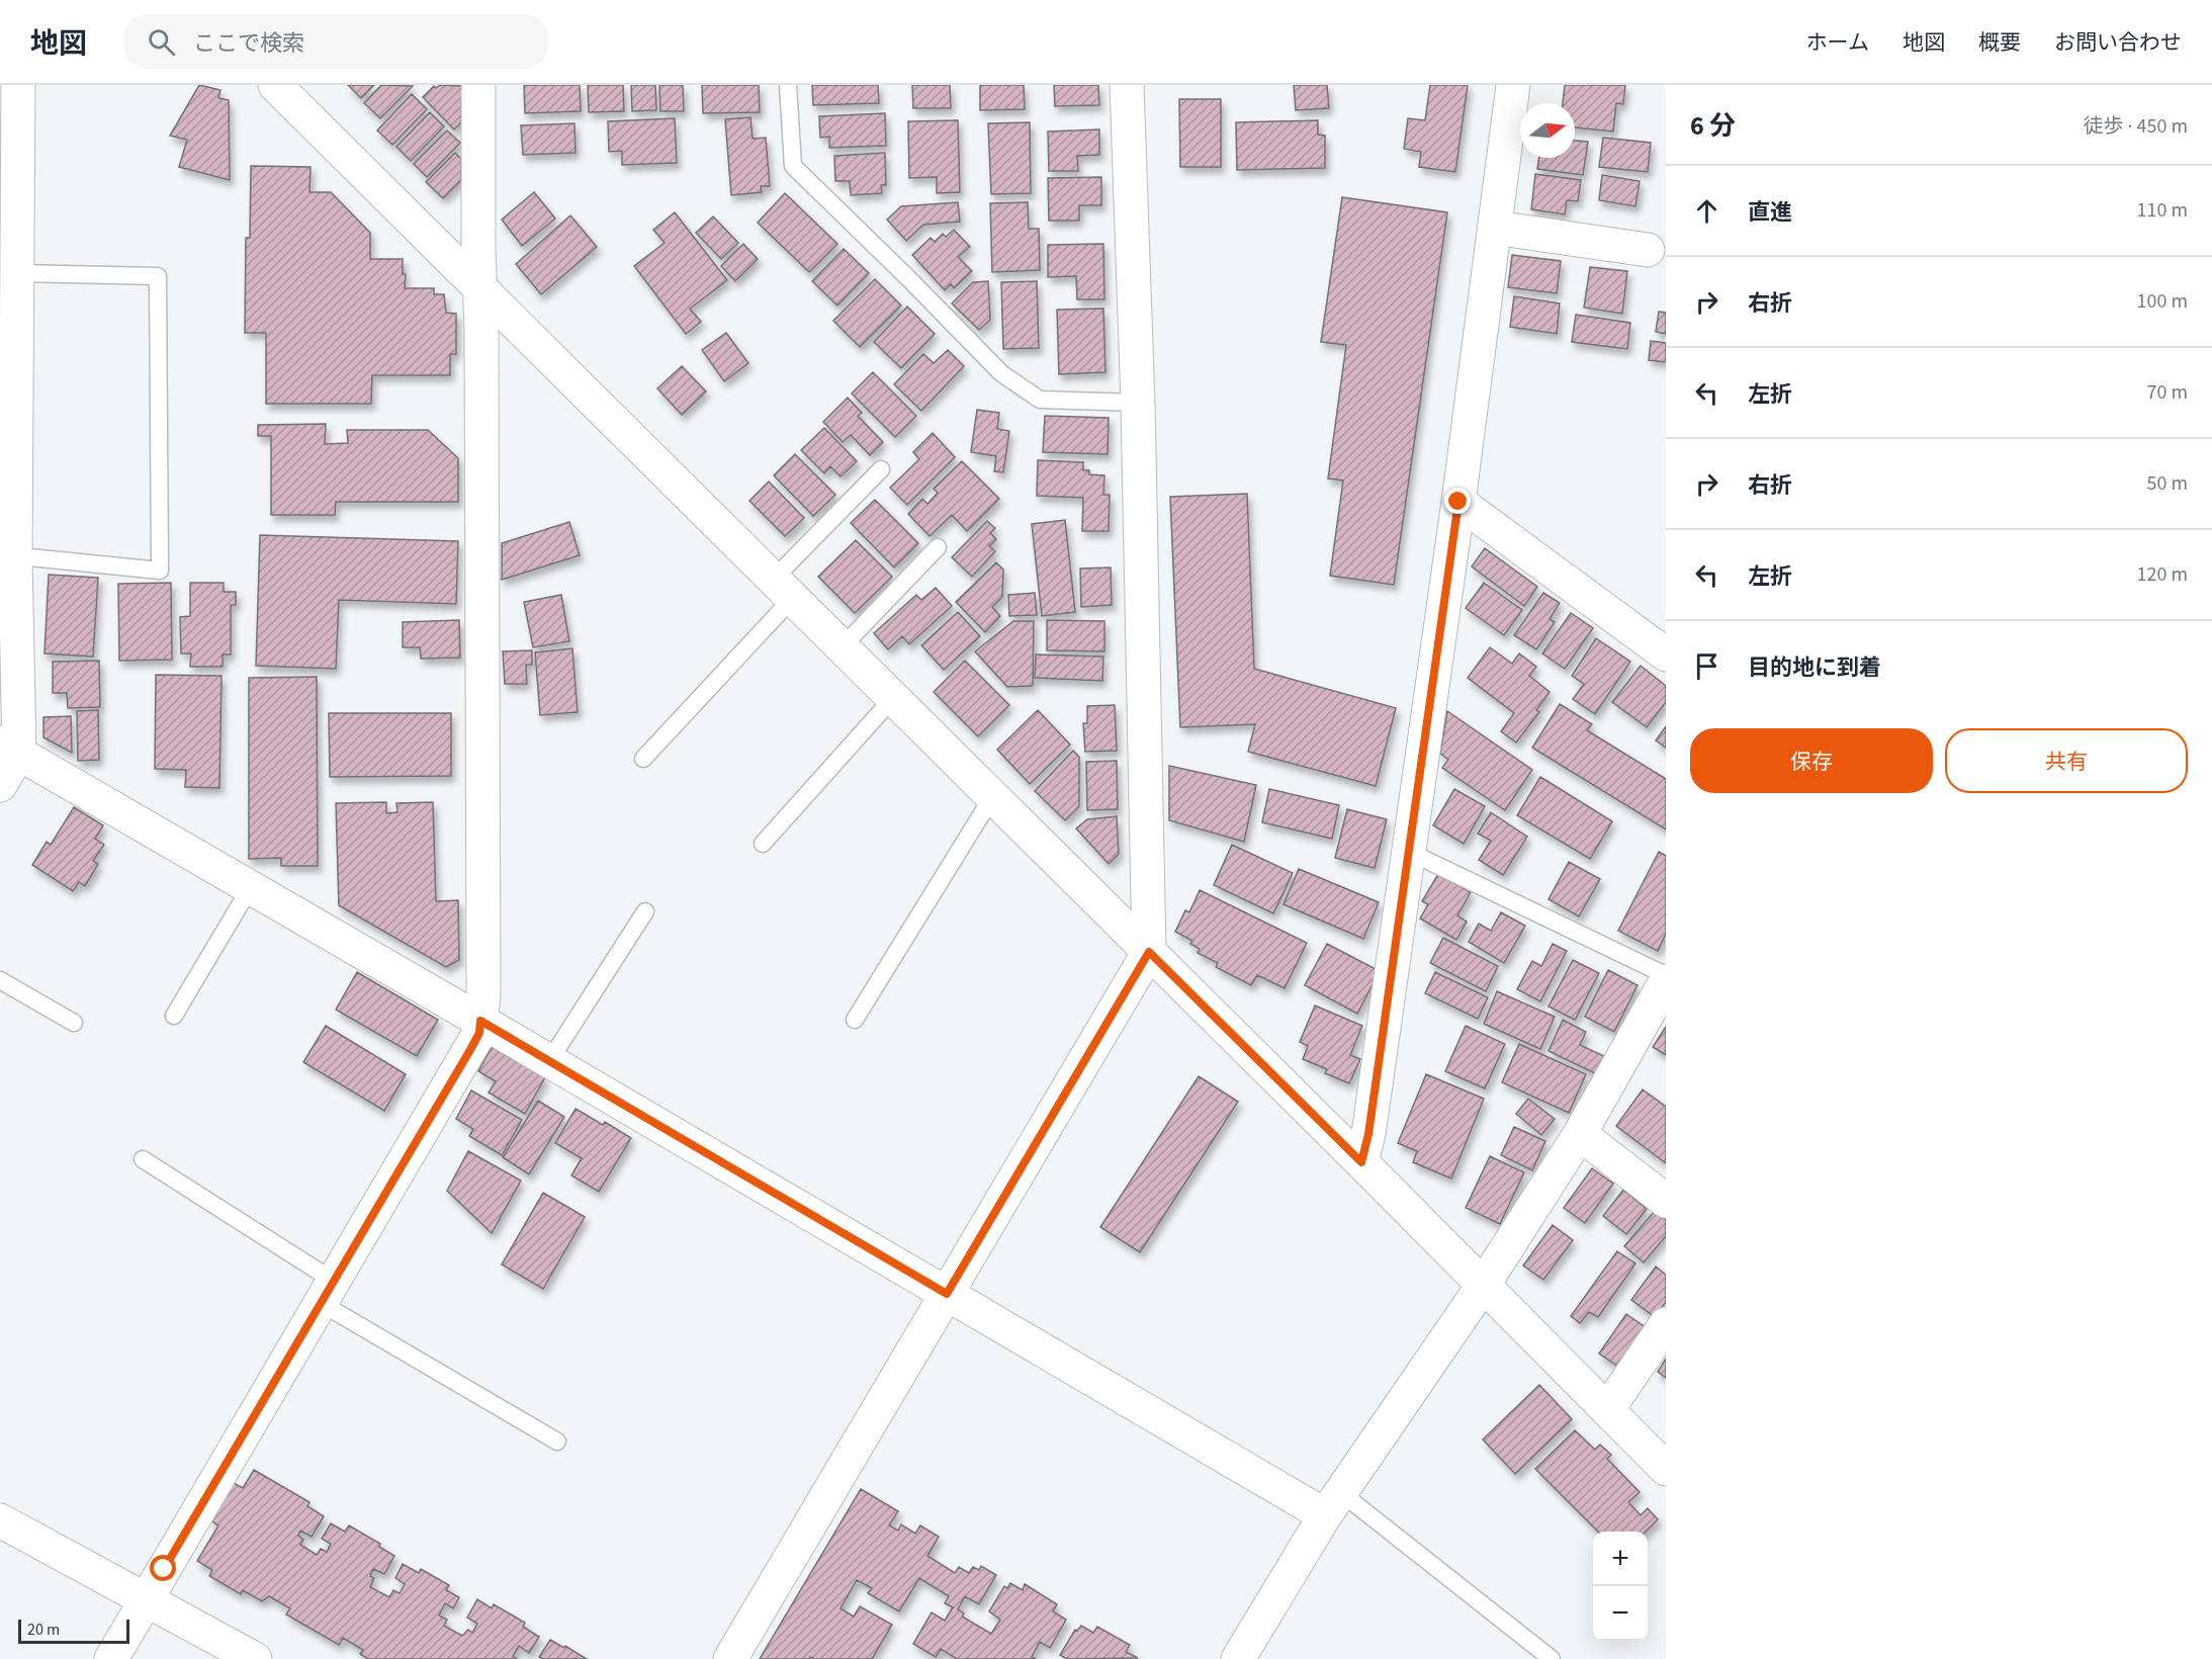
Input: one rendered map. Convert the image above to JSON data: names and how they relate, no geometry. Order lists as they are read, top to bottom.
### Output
{
  "scale_bar": "20 m",
  "north": "right",
  "page": {
    "header": "地図",
    "search": "ここで検索",
    "nav": [
      "ホーム",
      "地図",
      "概要",
      "お問い合わせ"
    ],
    "heading": ["6 分", "徒歩 · 450 m"],
    "list": [
      ["直進", "110 m"],
      ["右折", "100 m"],
      ["左折", "70 m"],
      ["右折", "50 m"],
      ["左折", "120 m"],
      "目的地に到着"
    ],
    "buttons": ["保存", "共有"],
    "map_buttons": ["+", "−"],
    "scale": "20 m"
  }
}
